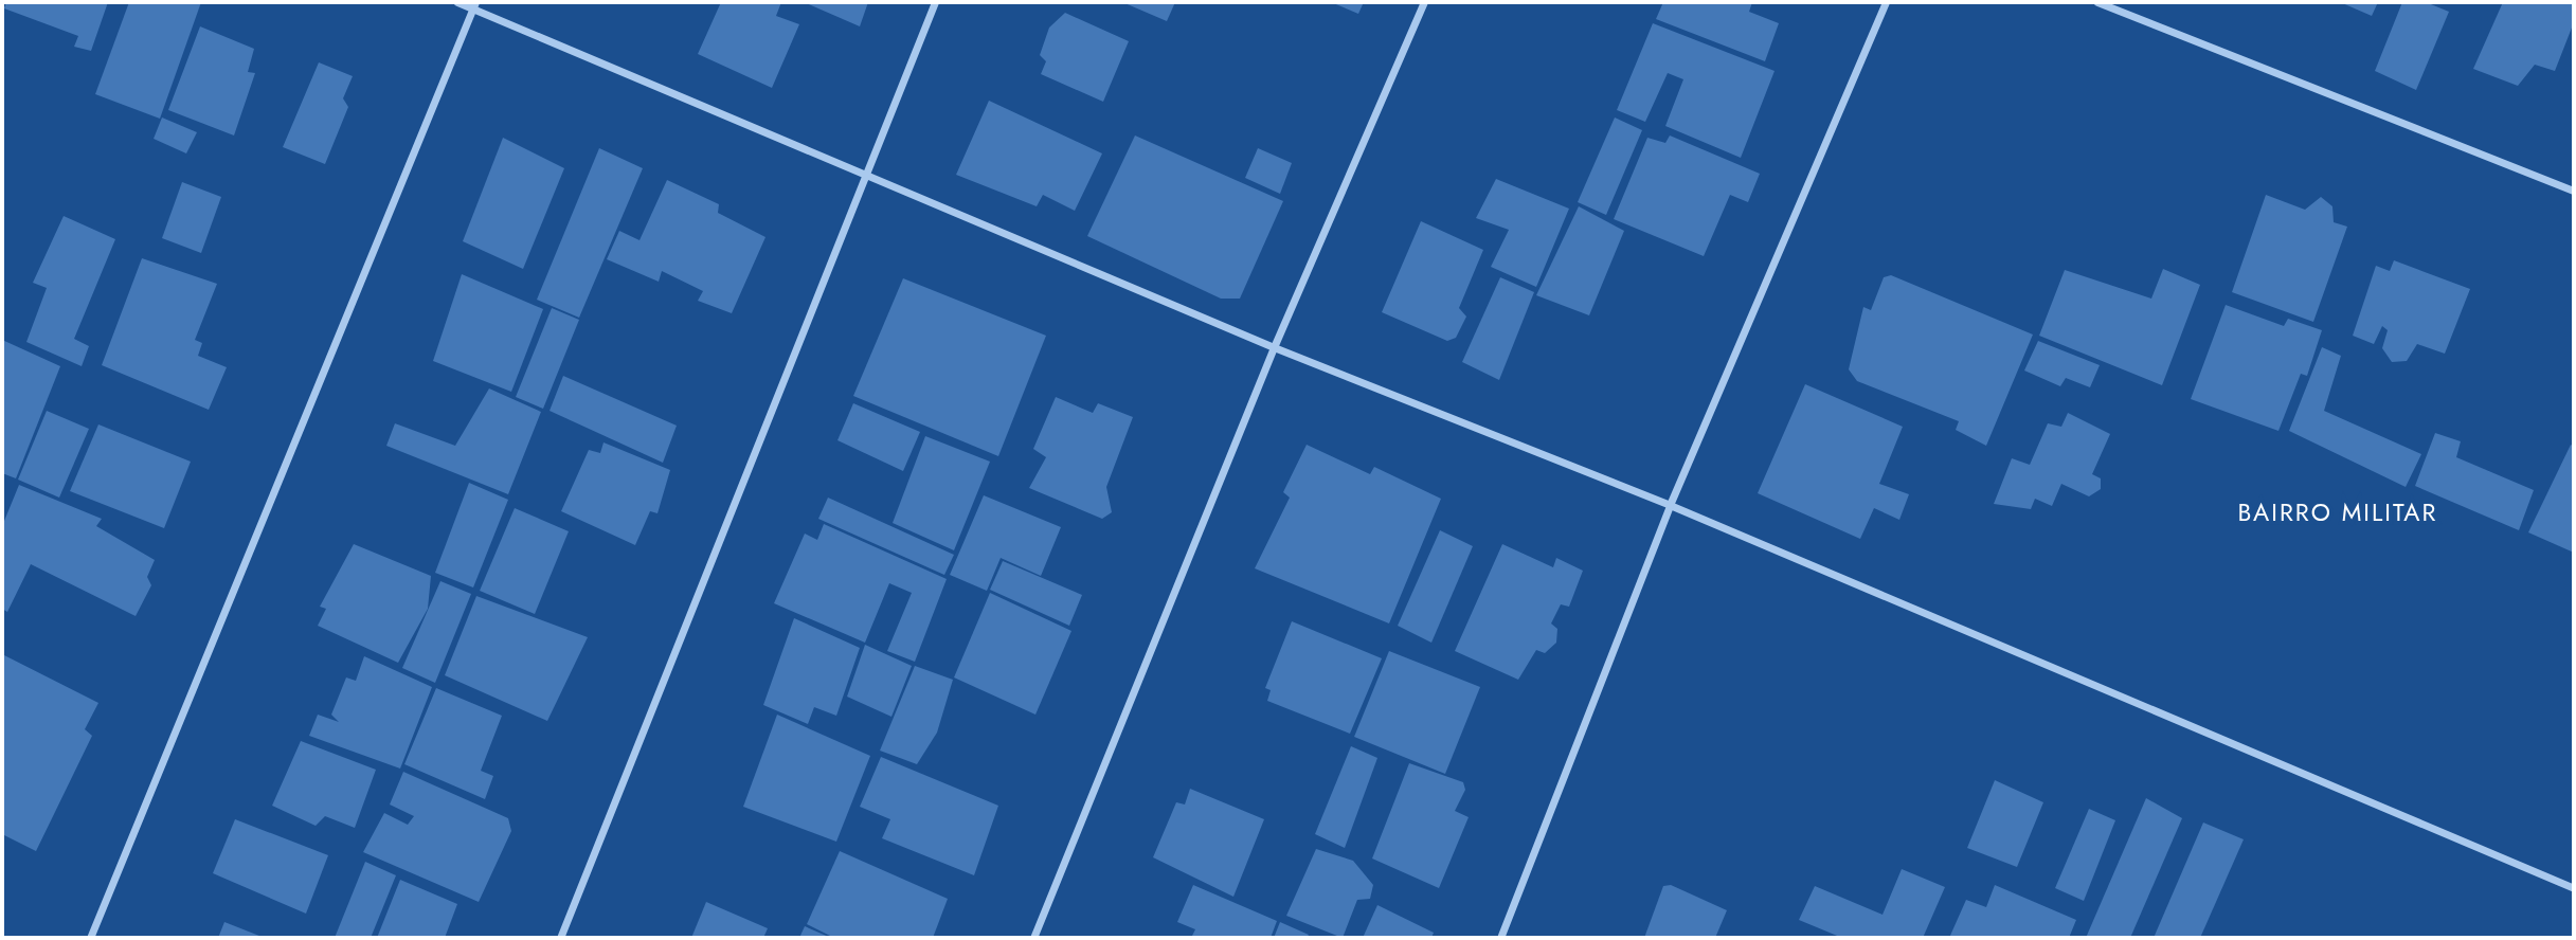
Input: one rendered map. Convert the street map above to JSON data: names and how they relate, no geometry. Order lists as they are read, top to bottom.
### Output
{
  "districts": ["BAIRRO MILITAR"]
}
